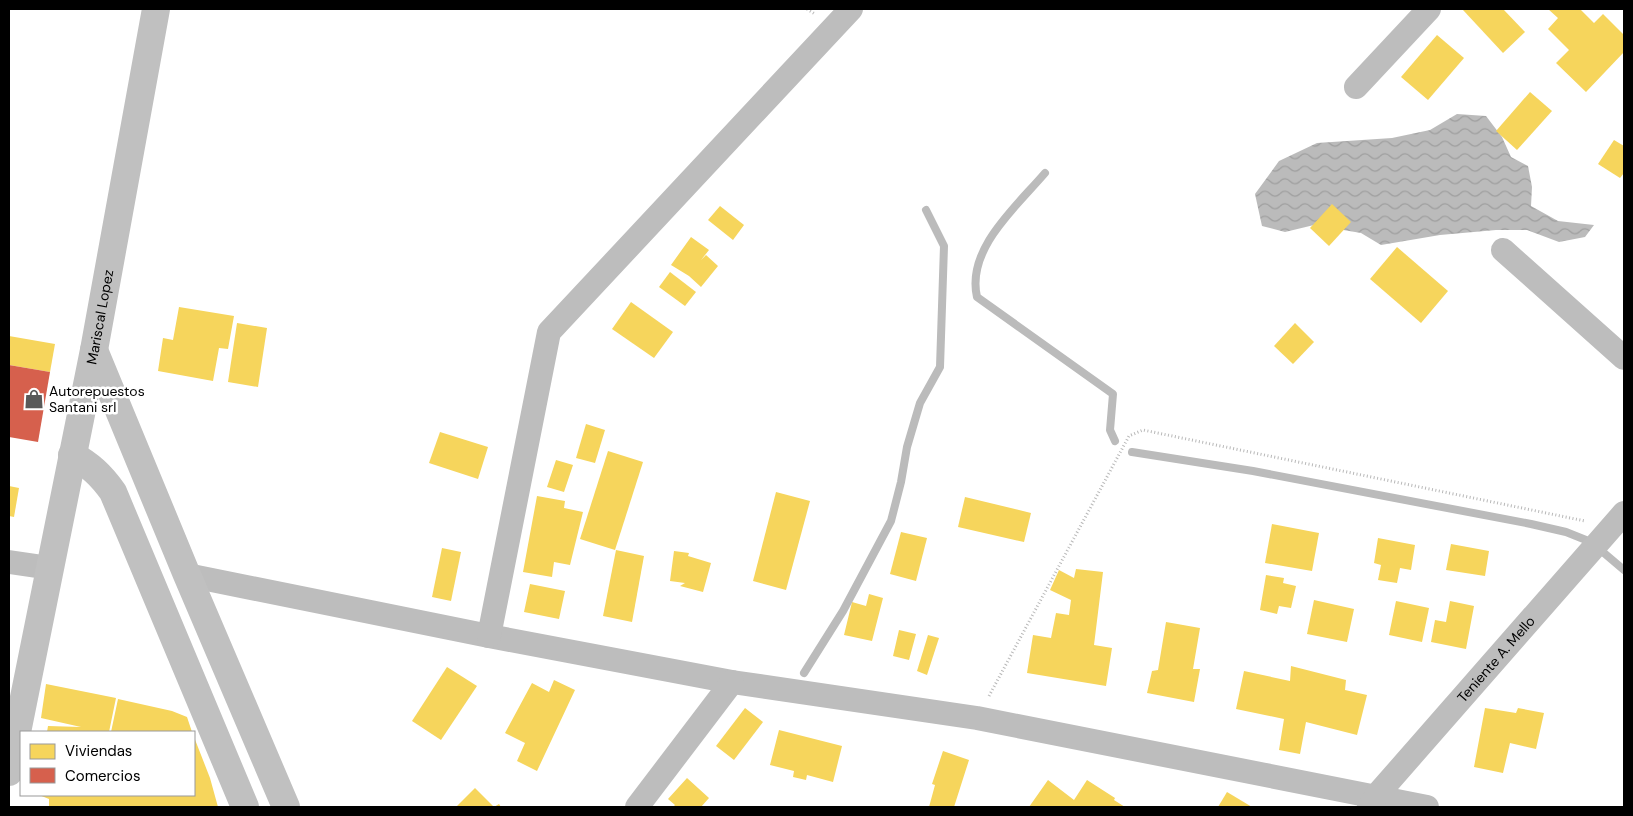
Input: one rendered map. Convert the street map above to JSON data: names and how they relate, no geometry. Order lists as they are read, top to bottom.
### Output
{
  "streets": {
    "street": ["Mariscal Lopez", "Teniente A. Mello"]
  },
  "places": {
    "shop": ["Autorepuestos Santani srl"]
  },
  "legend": ["Viviendas", "Comercios"]
}
